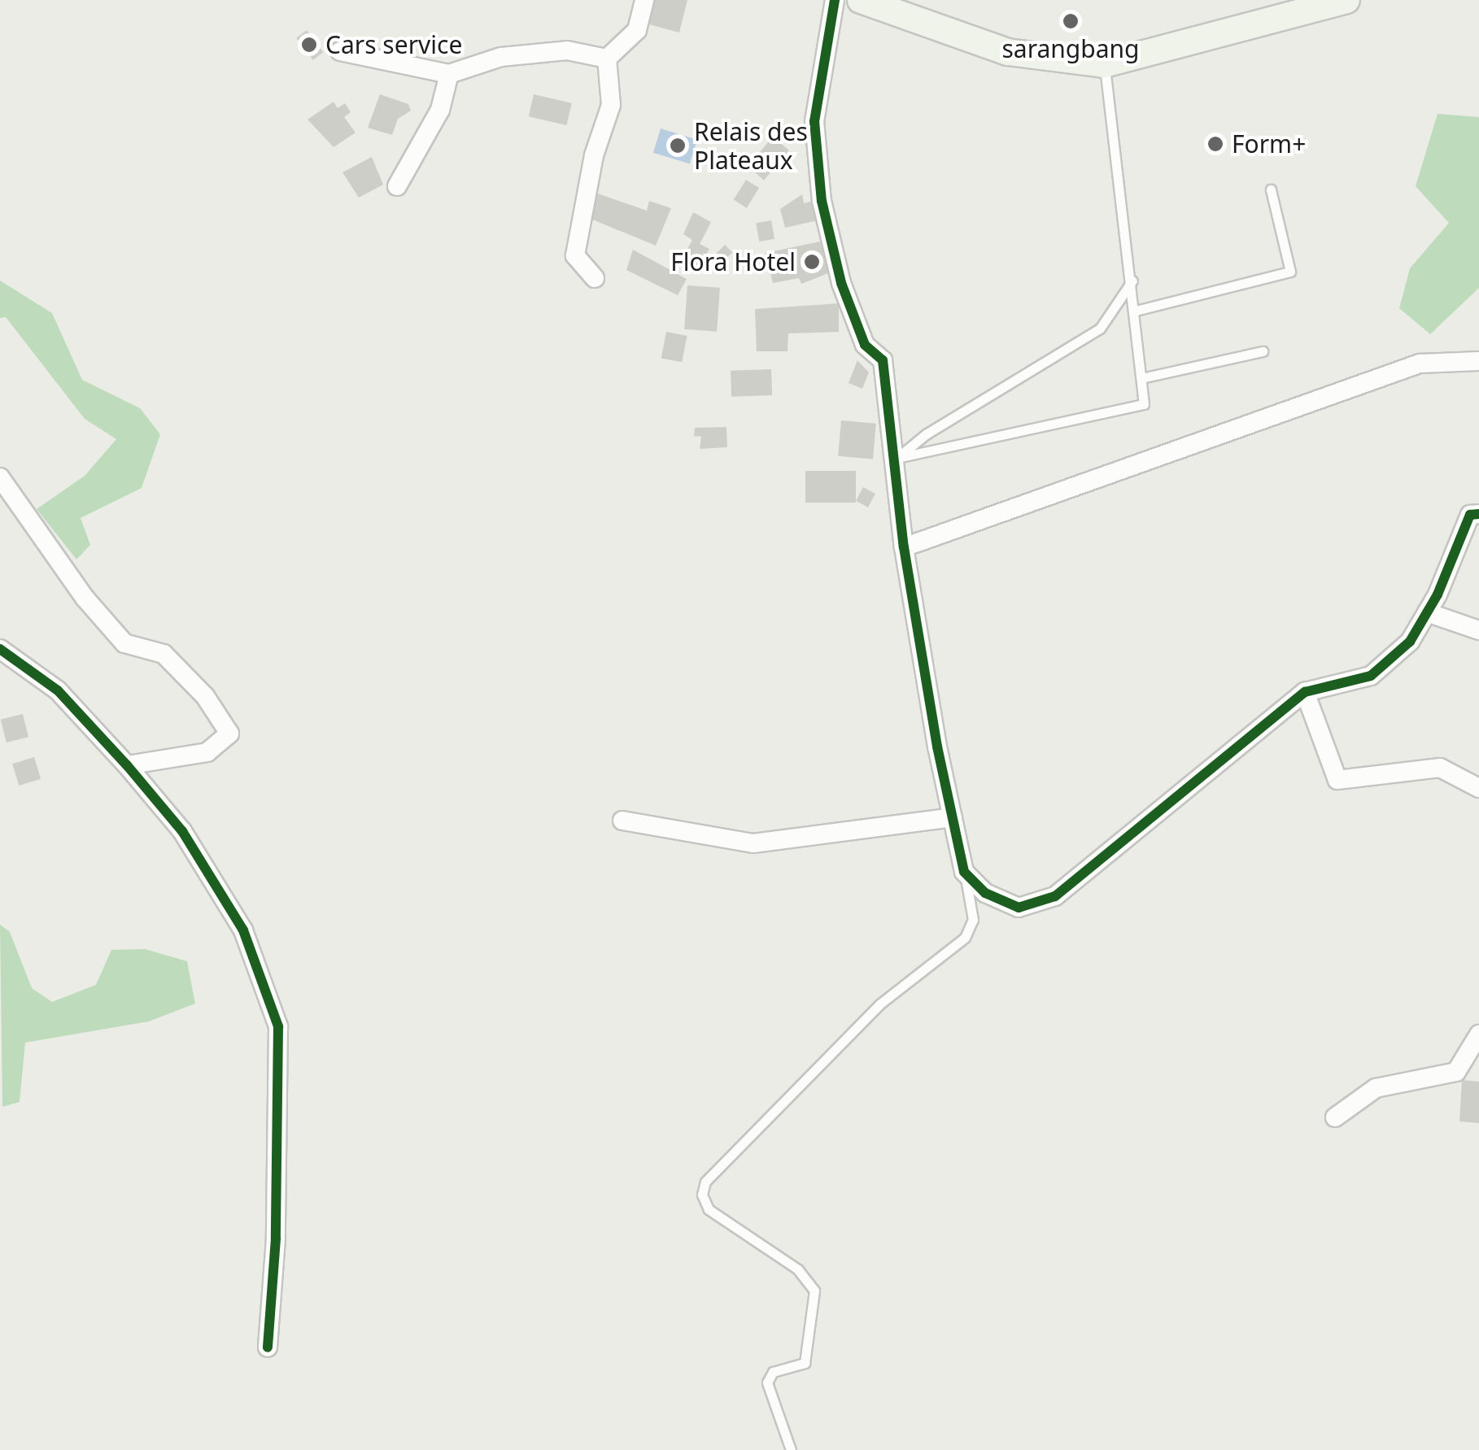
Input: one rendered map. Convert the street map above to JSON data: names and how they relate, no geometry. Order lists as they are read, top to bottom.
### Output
{
  "places": [
    "sarangbang",
    "Cars service",
    "Form+",
    "Relais des Plateaux",
    "Flora Hotel"
  ]
}
